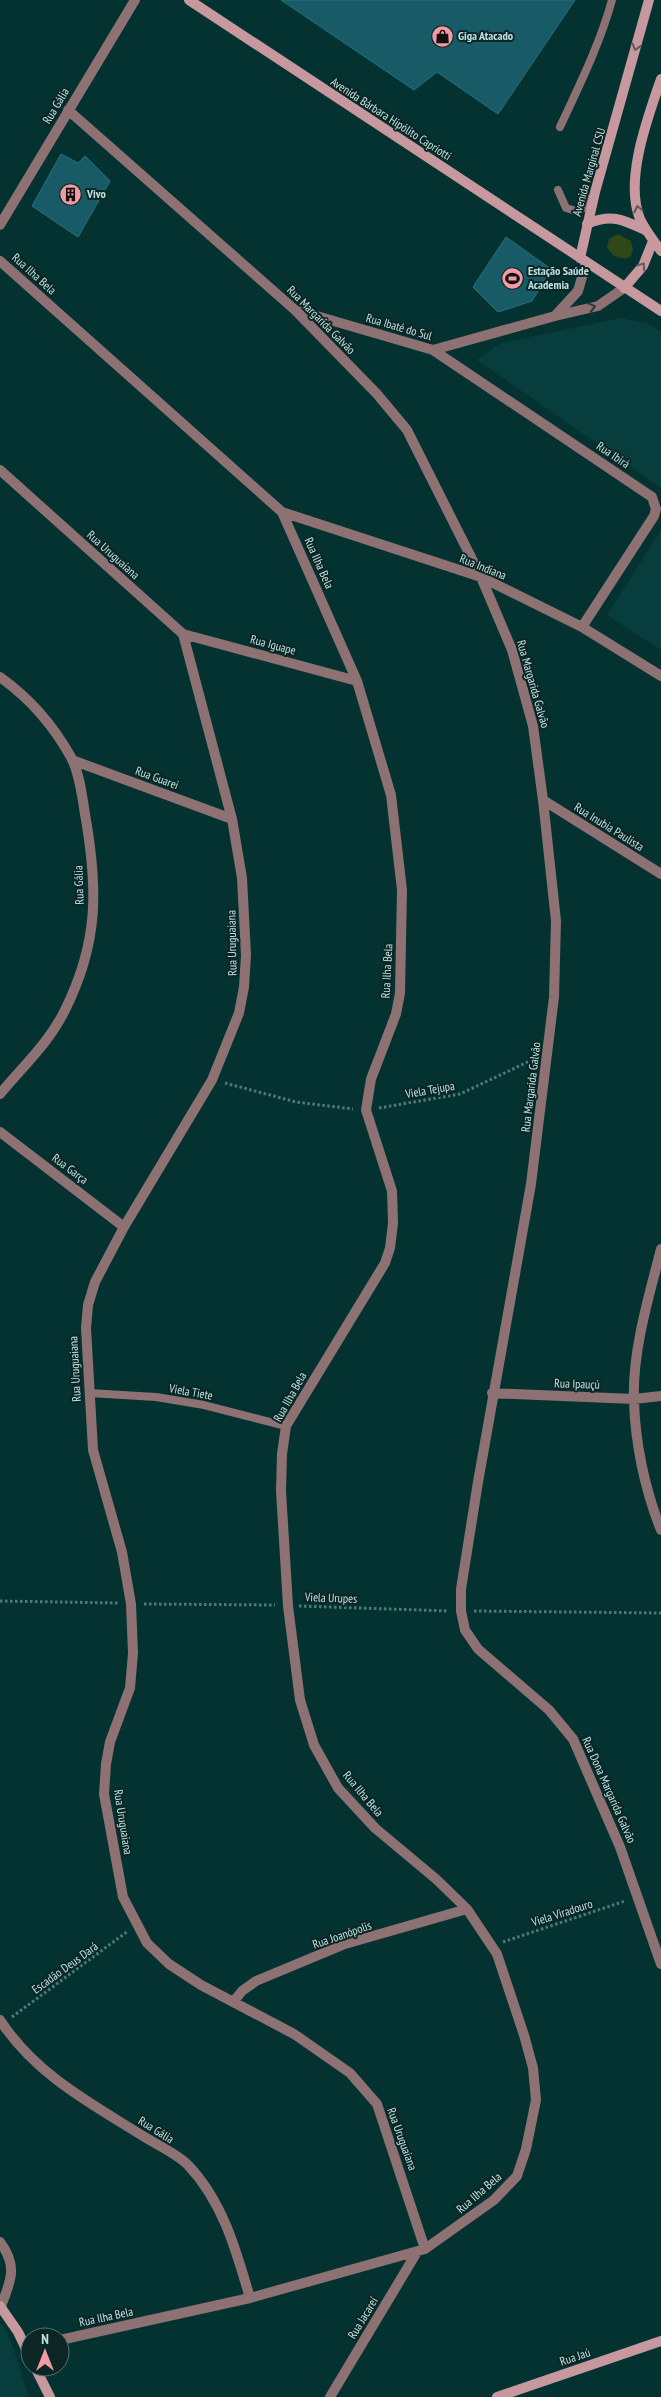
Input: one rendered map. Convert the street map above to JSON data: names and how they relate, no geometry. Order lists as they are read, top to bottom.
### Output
{
  "streets": {
    "street": [
      "Rua Gália",
      "Avenida Bárbara Hipólito Capriotti",
      "Avenida Marginal CSU",
      "Rua Ilha Bela",
      "Rua Margarida Galvão",
      "Rua Ibaté do Sul",
      "Rua Ibirá",
      "Rua Uruguaiana",
      "Rua Indiana",
      "Rua Iguape",
      "Rua Guarei",
      "Rua Inubia Paulista",
      "Rua Garça",
      "Rua Ipauçú",
      "Rua Dona Margarida Galvão",
      "Rua Joanópolis",
      "Rua Jacareí",
      "Rua Jaú"
    ],
    "lane": ["Viela Tiete"],
    "path": [
      "Viela Tejupa",
      "Viela Urupes",
      "Viela Viradouro",
      "Escadão Deus Dará"
    ]
  },
  "crossings": [
    ["Rua Gália", "Rua Ilha Bela"],
    ["Rua Gália", "Rua Margarida Galvão"],
    ["Rua Gália", "Rua Guarei"],
    ["Rua Gália", "Escadão Deus Dará"],
    ["Avenida Bárbara Hipólito Capriotti", "Avenida Marginal CSU"],
    ["Avenida Bárbara Hipólito Capriotti", "Rua Ibaté do Sul"],
    ["Avenida Marginal CSU", "Rua Ibaté do Sul"],
    ["Rua Ilha Bela", "Rua Uruguaiana"],
    ["Rua Ilha Bela", "Rua Indiana"],
    ["Rua Ilha Bela", "Rua Iguape"],
    ["Rua Ilha Bela", "Viela Tejupa"],
    ["Rua Ilha Bela", "Viela Tiete"],
    ["Rua Ilha Bela", "Viela Urupes"],
    ["Rua Ilha Bela", "Viela Viradouro"],
    ["Rua Ilha Bela", "Rua Joanópolis"],
    ["Rua Ilha Bela", "Rua Jacareí"],
    ["Rua Margarida Galvão", "Rua Ibaté do Sul"],
    ["Rua Margarida Galvão", "Rua Indiana"],
    ["Rua Margarida Galvão", "Rua Inubia Paulista"],
    ["Rua Margarida Galvão", "Viela Tejupa"],
    ["Rua Margarida Galvão", "Rua Ipauçú"],
    ["Rua Margarida Galvão", "Rua Dona Margarida Galvão"],
    ["Rua Ibaté do Sul", "Rua Ibirá"],
    ["Rua Ibirá", "Rua Indiana"],
    ["Rua Uruguaiana", "Rua Iguape"],
    ["Rua Uruguaiana", "Rua Guarei"],
    ["Rua Uruguaiana", "Viela Tejupa"],
    ["Rua Uruguaiana", "Rua Garça"],
    ["Rua Uruguaiana", "Viela Tiete"],
    ["Rua Uruguaiana", "Viela Urupes"],
    ["Rua Uruguaiana", "Rua Joanópolis"],
    ["Rua Uruguaiana", "Escadão Deus Dará"],
    ["Rua Uruguaiana", "Rua Jacareí"],
    ["Viela Urupes", "Rua Dona Margarida Galvão"],
    ["Rua Dona Margarida Galvão", "Viela Viradouro"]
  ],
  "places": {
    "shop": ["Giga Atacado"],
    "building": ["Vivo"],
    "sports": ["Estação Saúde Academia"]
  },
  "north": "top"
}
